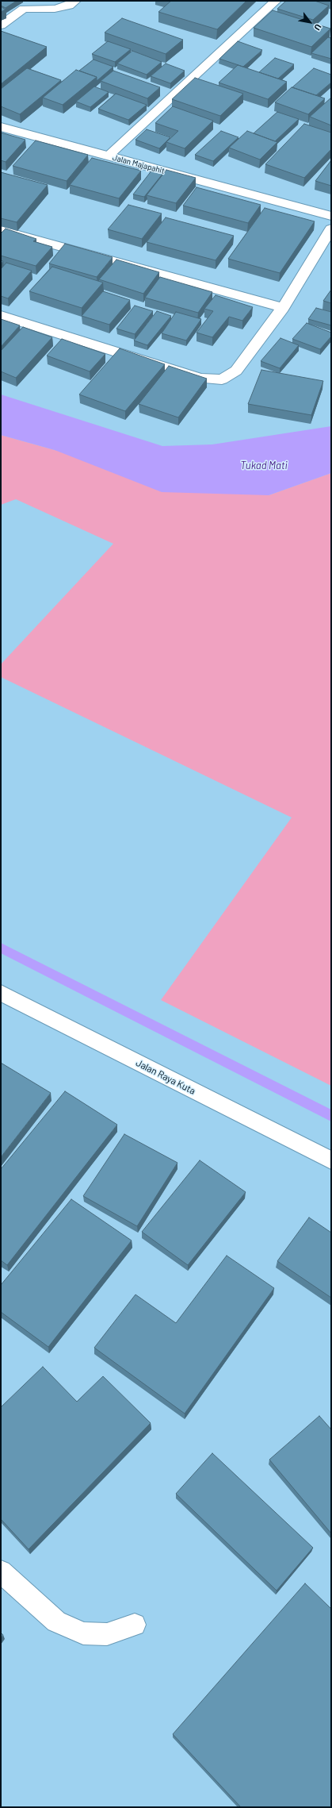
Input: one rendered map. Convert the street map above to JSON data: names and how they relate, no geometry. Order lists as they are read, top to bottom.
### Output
{
  "streets": {
    "street": ["Jalan Majapahit", "Jalan Raya Kuta"]
  },
  "water": ["Tukad Mati"],
  "north": "bottom right"
}
